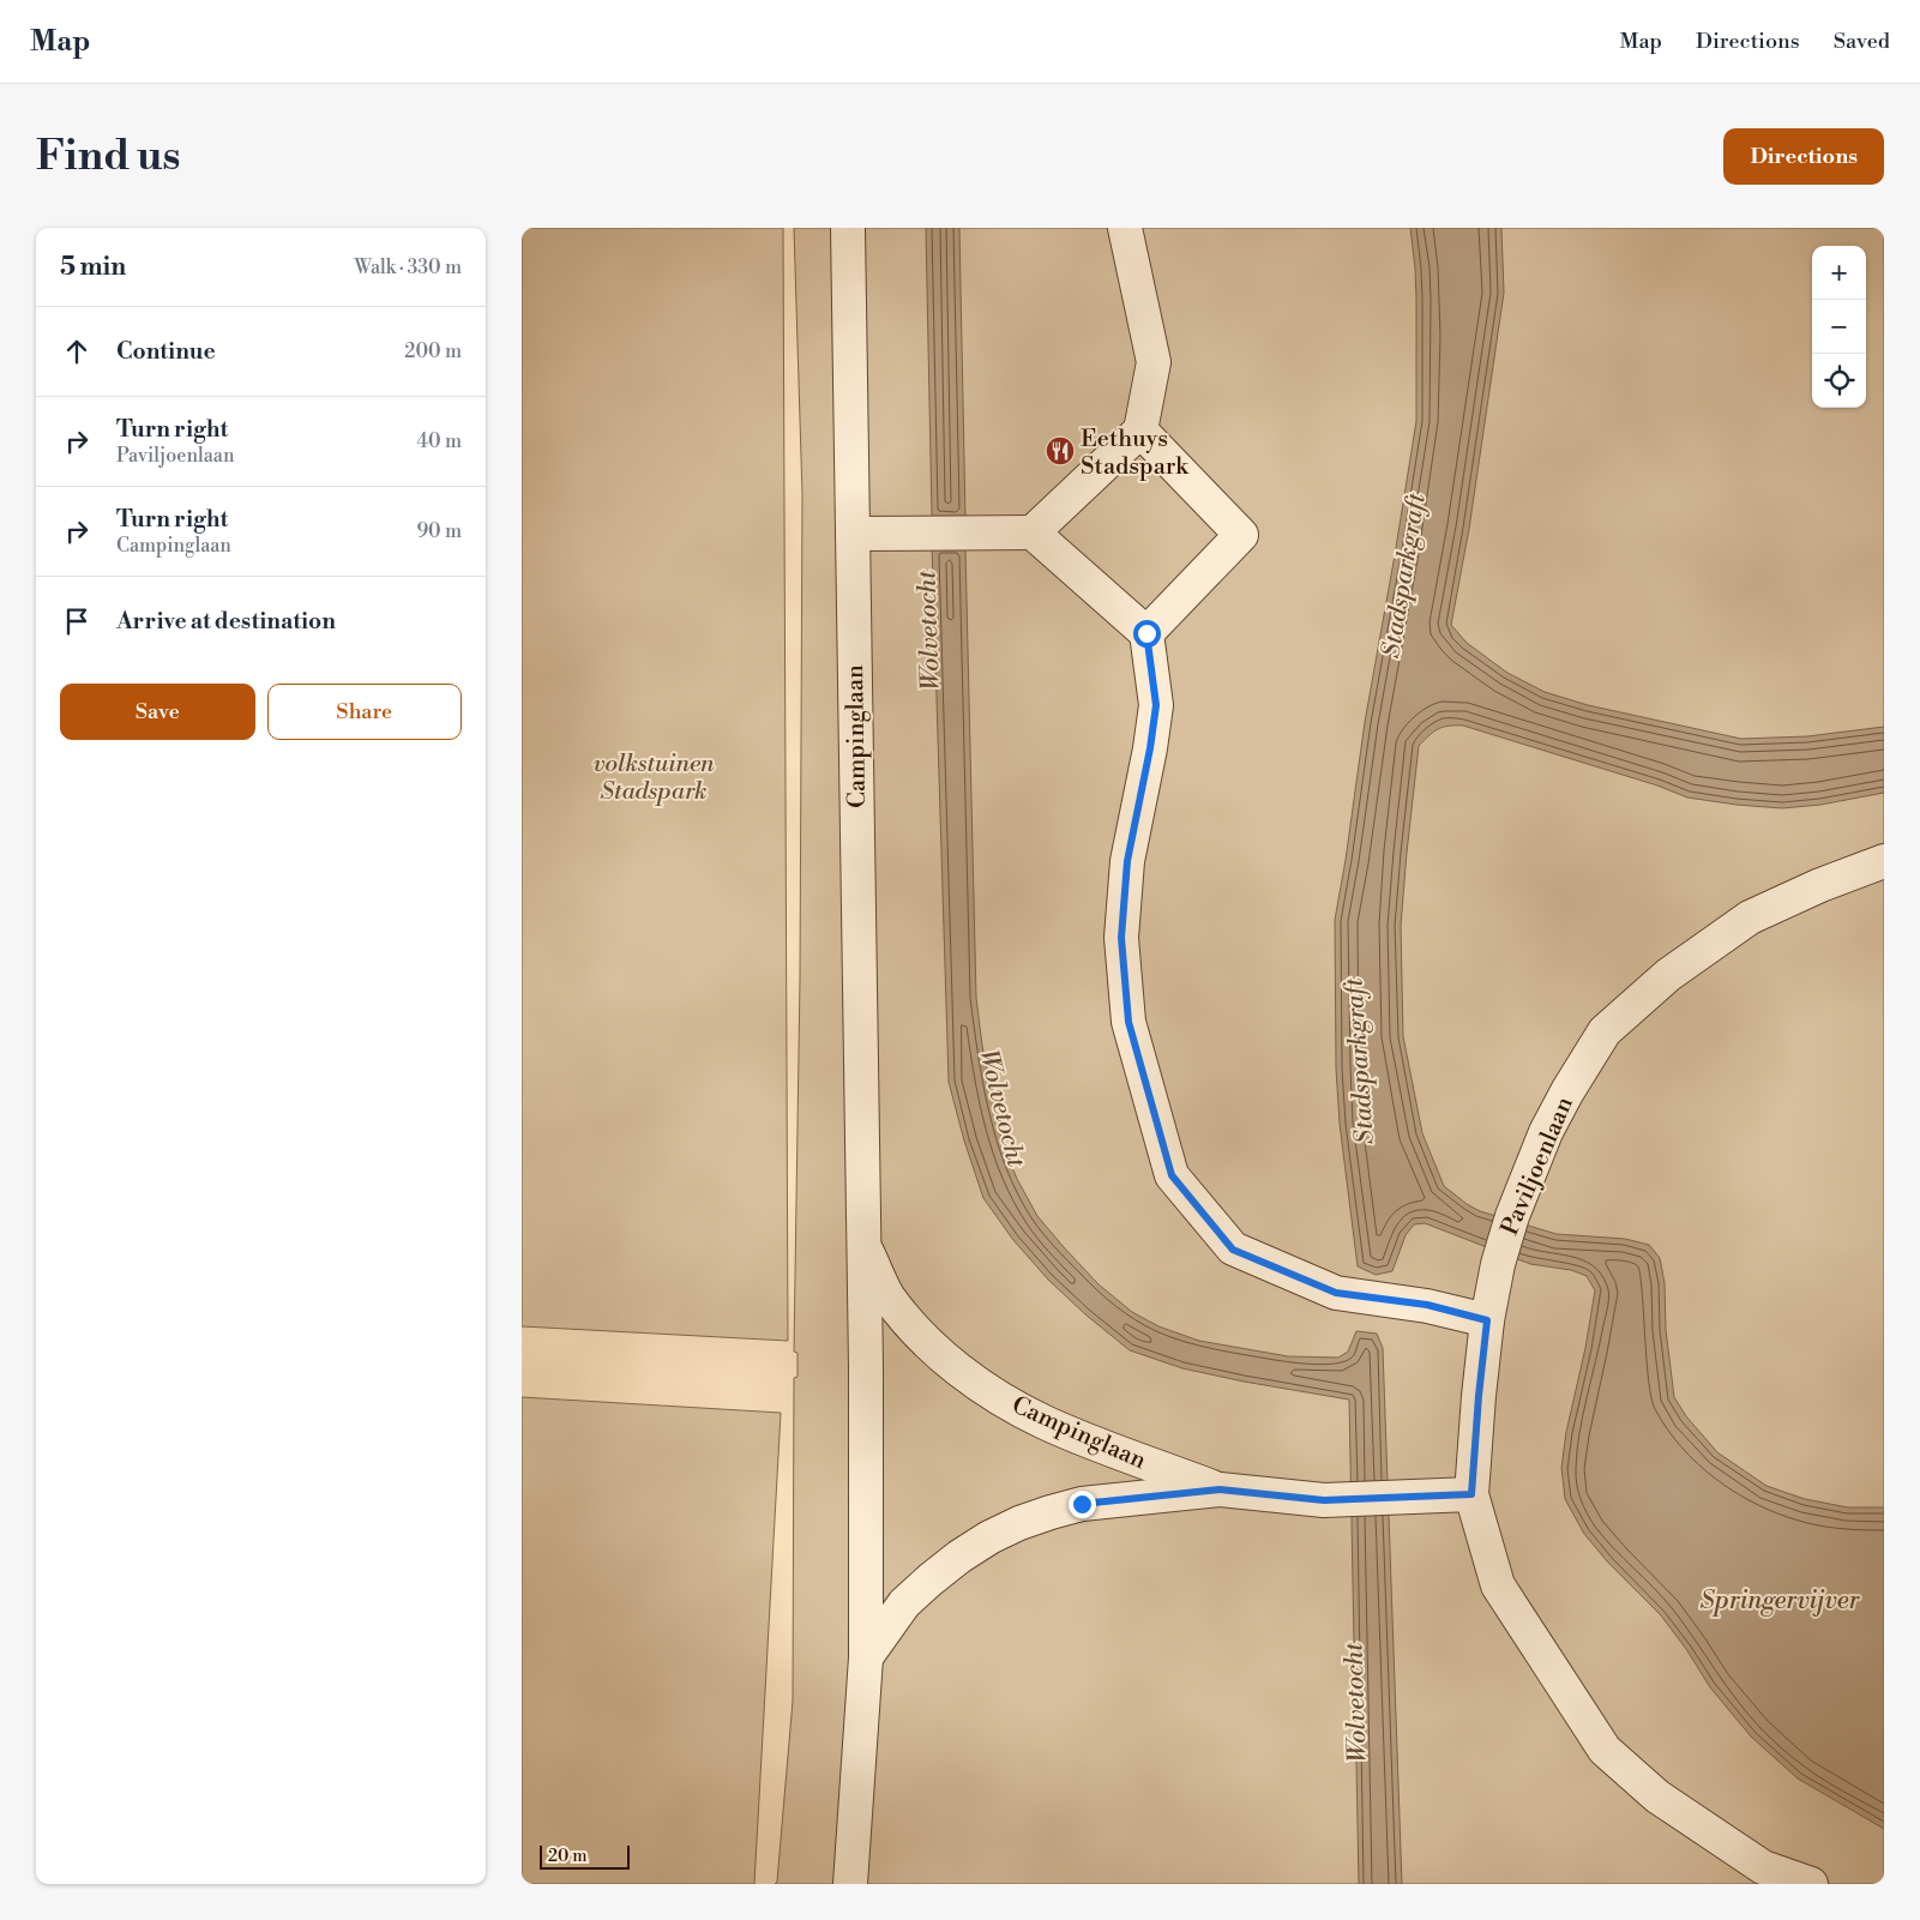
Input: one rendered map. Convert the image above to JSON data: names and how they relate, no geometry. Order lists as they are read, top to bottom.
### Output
{
  "streets": {
    "street": ["Campinglaan", "Paviljoenlaan"]
  },
  "crossings": [
    ["Campinglaan", "Paviljoenlaan"]
  ],
  "water": ["Stadsparkgraft", "Wolvetocht", "Springervijver"],
  "parks": ["volkstuinen Stadspark"],
  "places": {
    "restaurant": ["Eethuys Stadspark"]
  },
  "scale_bar": "20 m",
  "page": {
    "header": "Map",
    "nav": ["Map", "Directions", "Saved"],
    "buttons": [
      "Directions",
      ["Save", "Share"]
    ],
    "title": "Find us",
    "heading": ["5 min", "Walk · 330 m"],
    "map_buttons": ["+", "−"],
    "list": [
      ["Continue", "200 m"],
      ["Turn right", "Paviljoenlaan", "40 m"],
      ["Turn right", "Campinglaan", "90 m"],
      "Arrive at destination"
    ],
    "scale": "20 m"
  }
}
